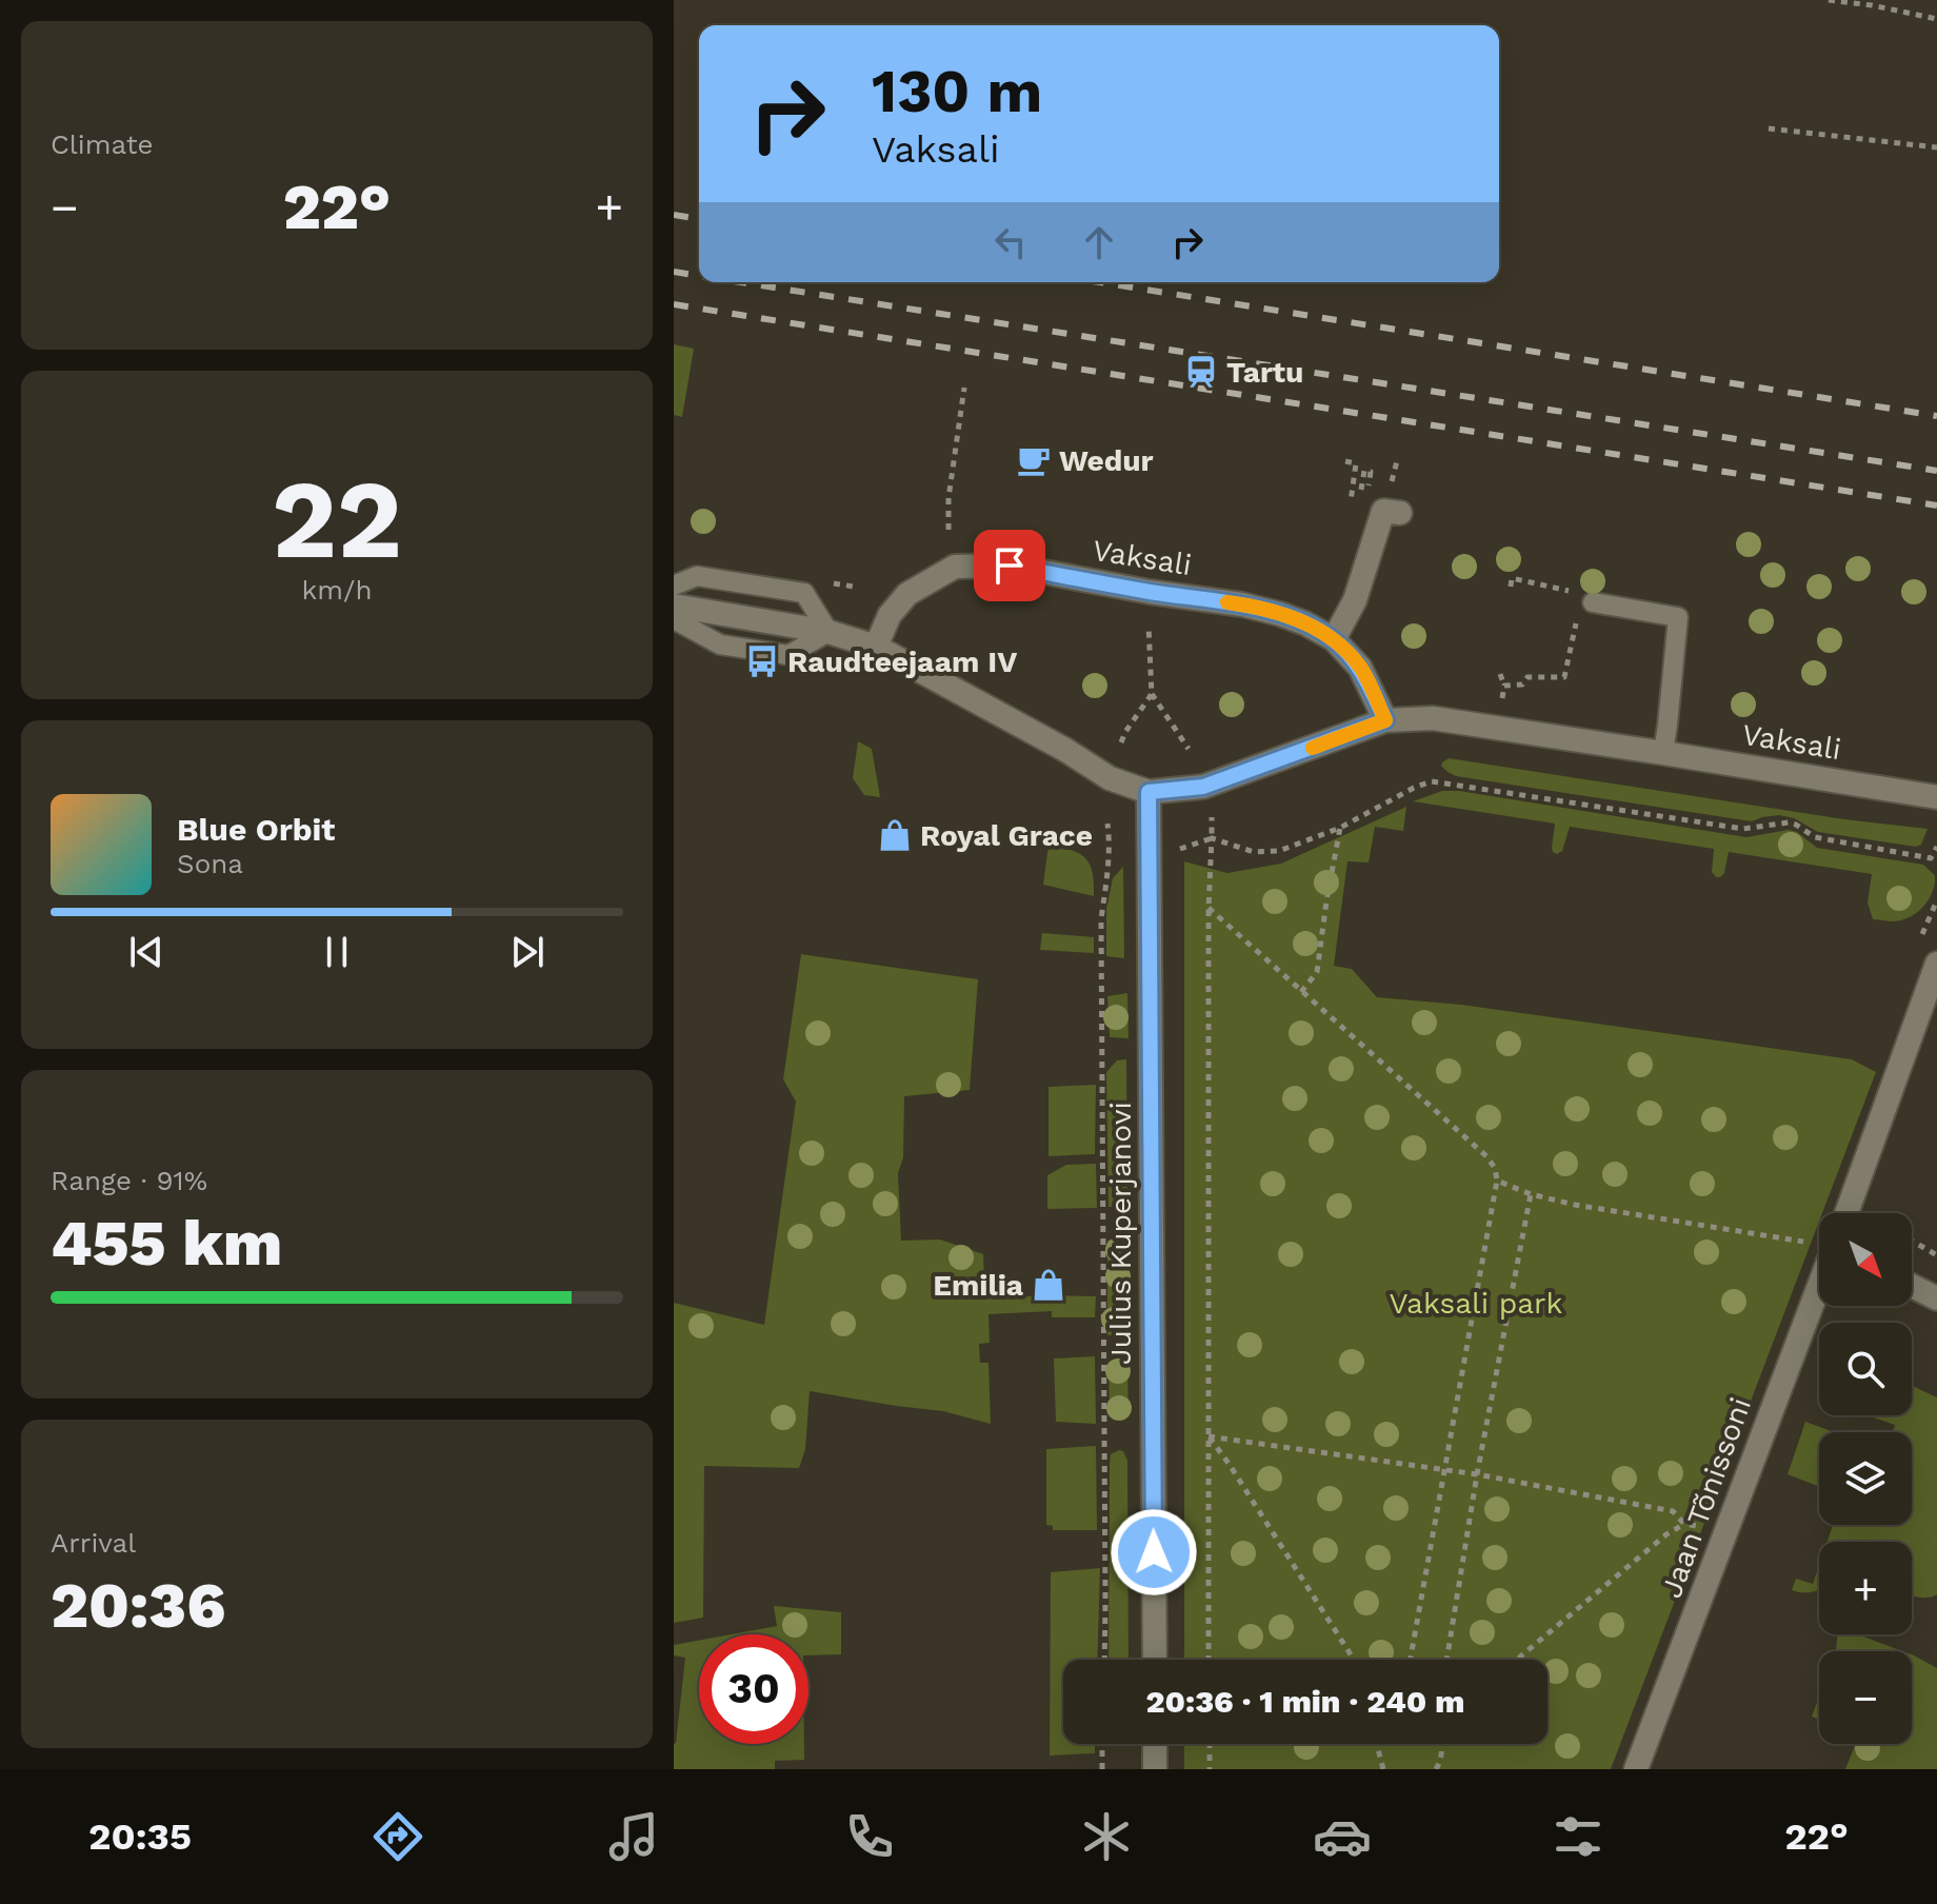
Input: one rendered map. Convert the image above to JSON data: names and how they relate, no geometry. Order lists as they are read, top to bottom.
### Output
{
  "streets": {
    "street": ["Vaksali", "Julius Kuperjanovi", "Jaan Tõnissoni"]
  },
  "crossings": [
    ["Vaksali", "Julius Kuperjanovi"]
  ],
  "parks": ["Vaksali park"],
  "places": {
    "station": ["Tartu"],
    "cafe": ["Wedur"],
    "bus stop": ["Raudteejaam IV"],
    "shop": ["Royal Grace", "Emilia"]
  },
  "north": "bottom right",
  "page": {
    "tile": [
      "Climate",
      ["22", "km/h"],
      ["Range · 91%", "455 km"],
      ["Arrival", "20:36"]
    ],
    "turn": ["130 m", "Vaksali"],
    "heat": ["−", "22°", "+"],
    "song": ["Blue Orbit", "Sona"],
    "map_buttons": ["+", "−"],
    "limit": "30",
    "trip": "20:36 · 1 min · 240 m",
    "tabs": ["20:35", "22°"]
  }
}
